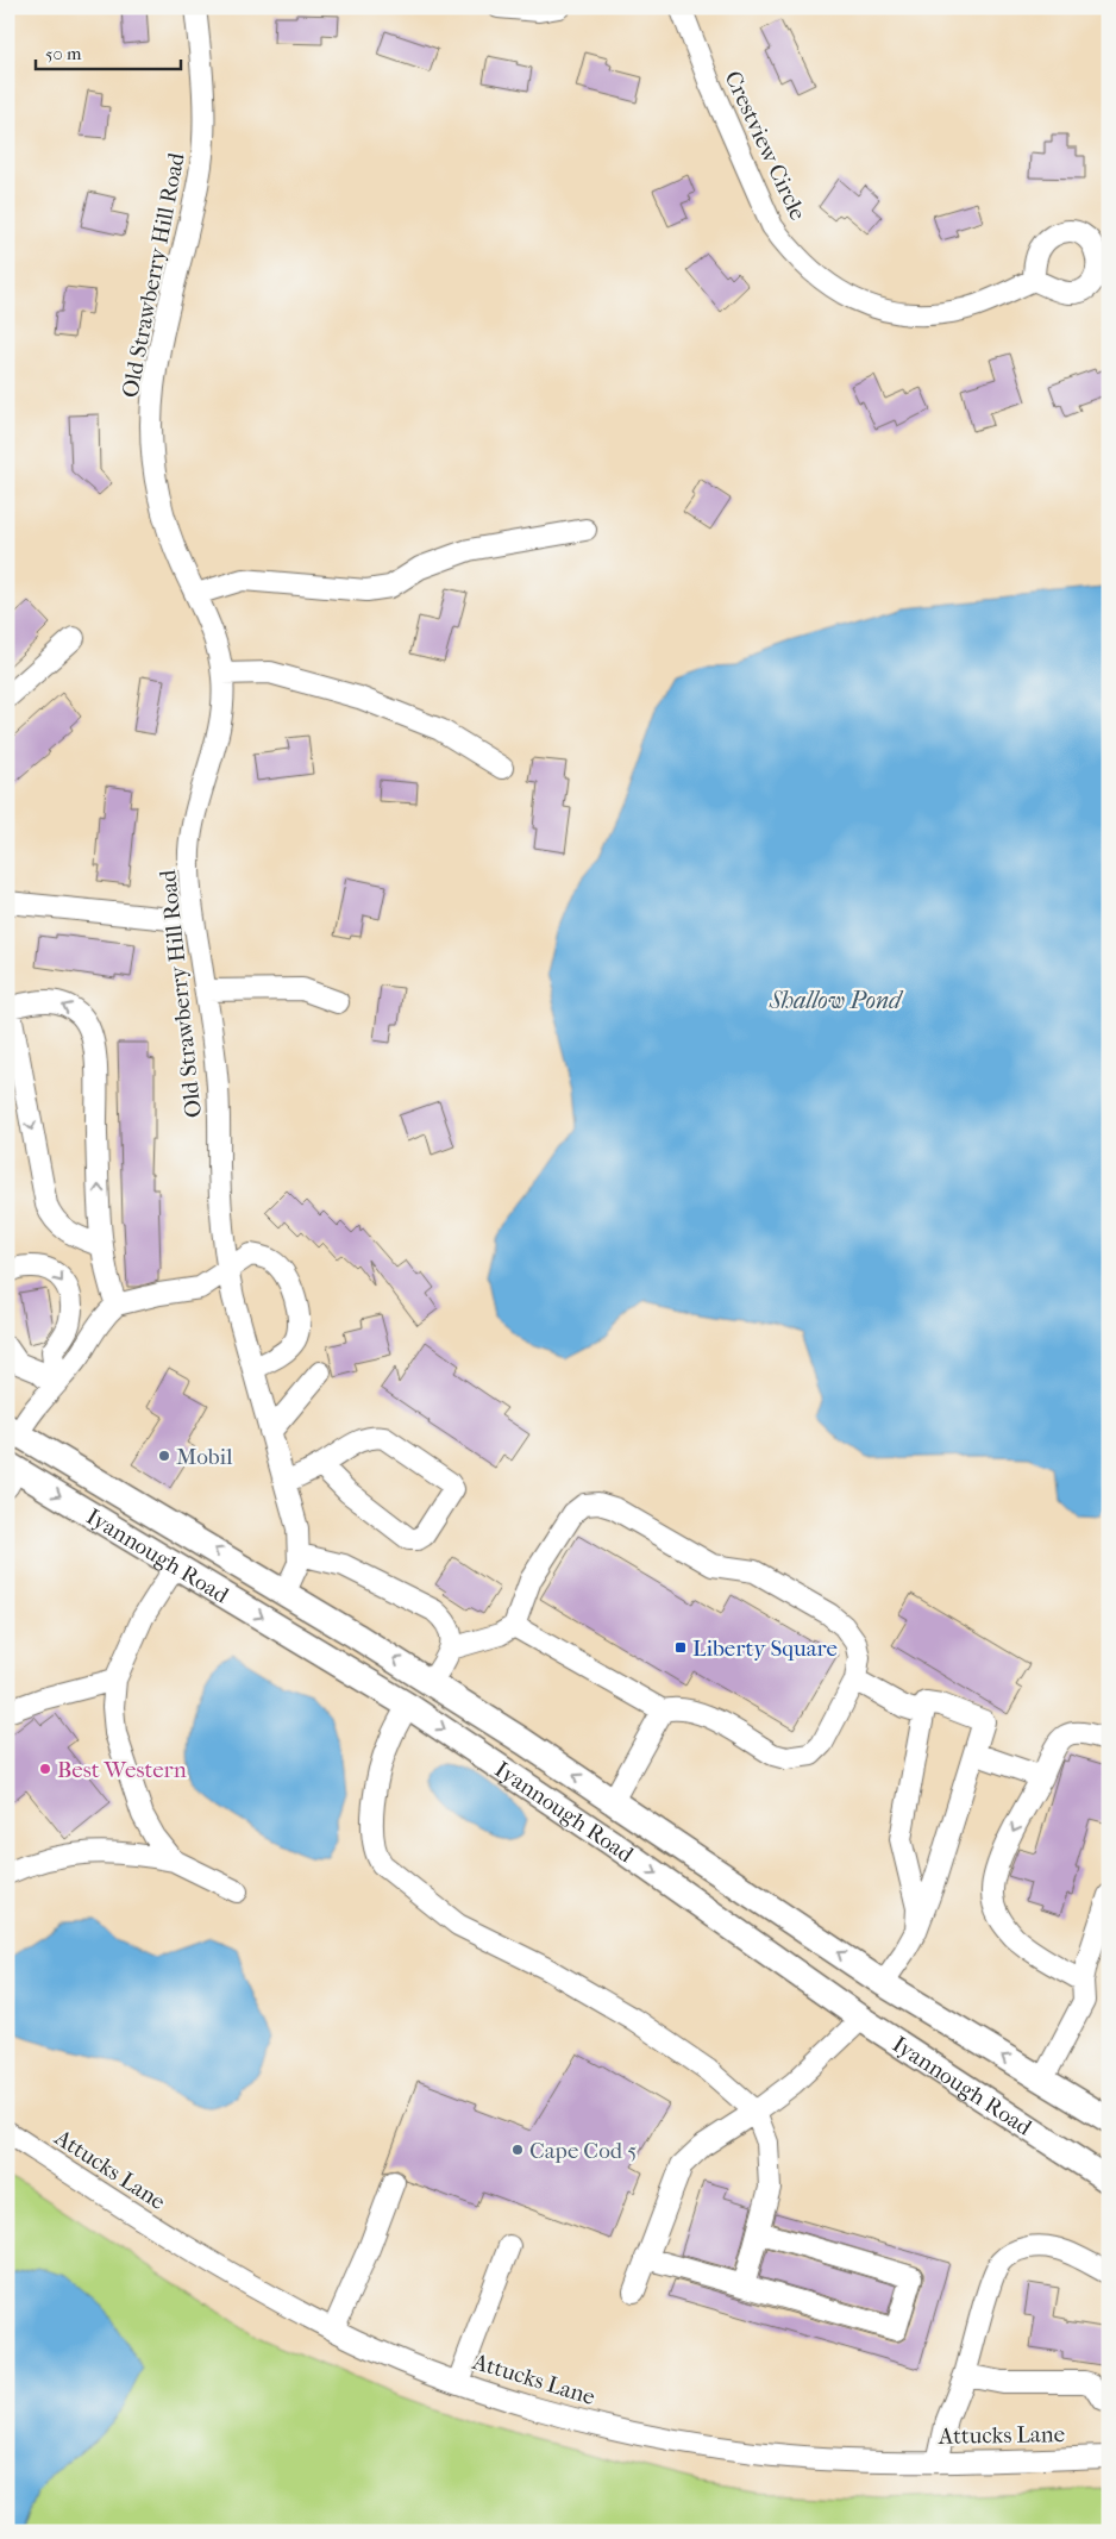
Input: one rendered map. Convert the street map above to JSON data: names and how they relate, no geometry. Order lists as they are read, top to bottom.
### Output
{
  "streets": {
    "main road": ["Iyannough Road"],
    "street": ["Crestview Circle", "Old Strawberry Hill Road", "Attucks Lane"]
  },
  "crossings": [
    ["Old Strawberry Hill Road", "Iyannough Road"]
  ],
  "water": ["Shallow Pond"],
  "places": {
    "other": ["Mobil", "Best Western", "Cape Cod 5"],
    "transit": ["Liberty Square"]
  },
  "scale_bar": "50 m"
}
